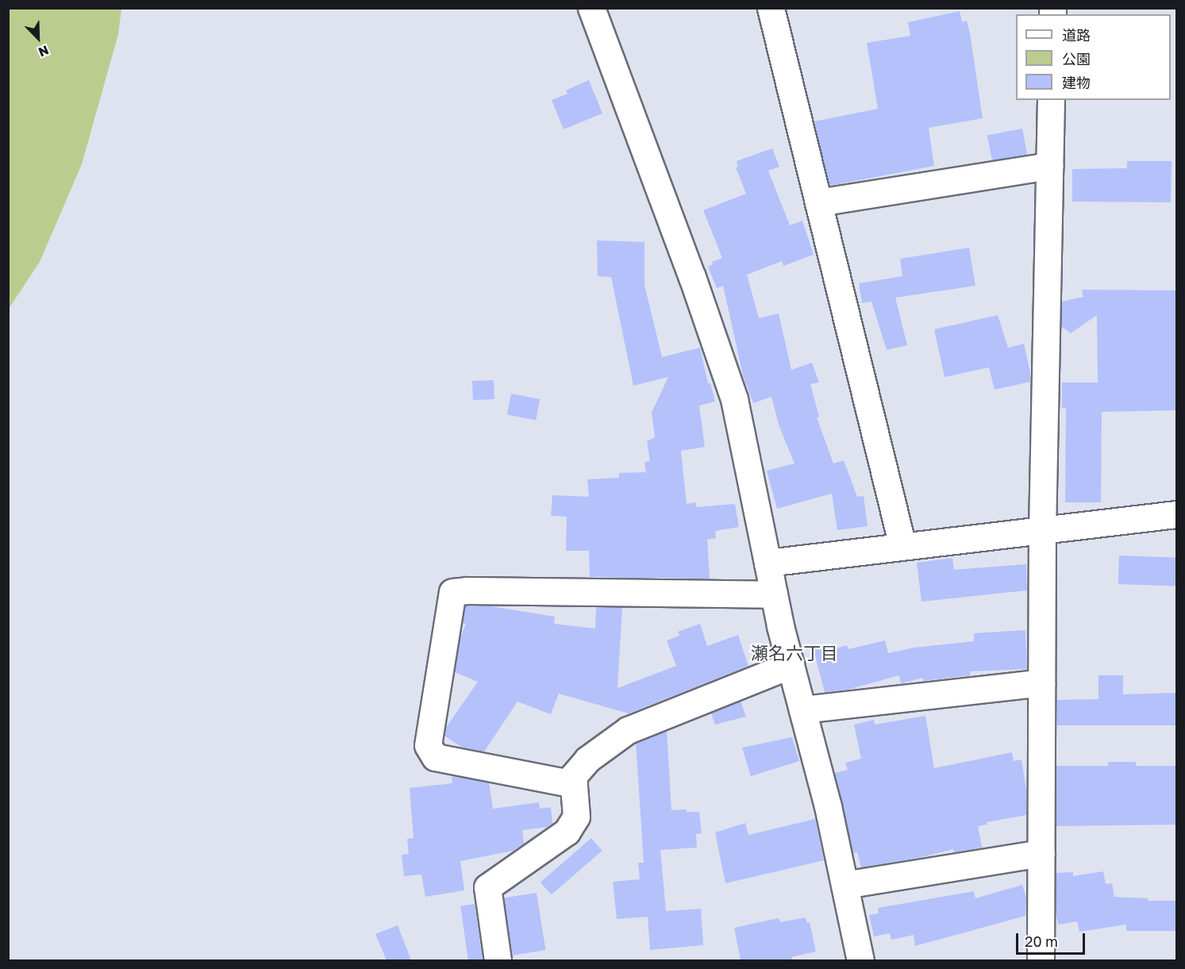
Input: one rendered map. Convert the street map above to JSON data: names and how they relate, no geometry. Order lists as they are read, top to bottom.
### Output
{
  "districts": ["瀬名六丁目"],
  "legend": ["道路", "公園", "建物"],
  "scale_bar": "20 m",
  "north": "bottom right"
}
